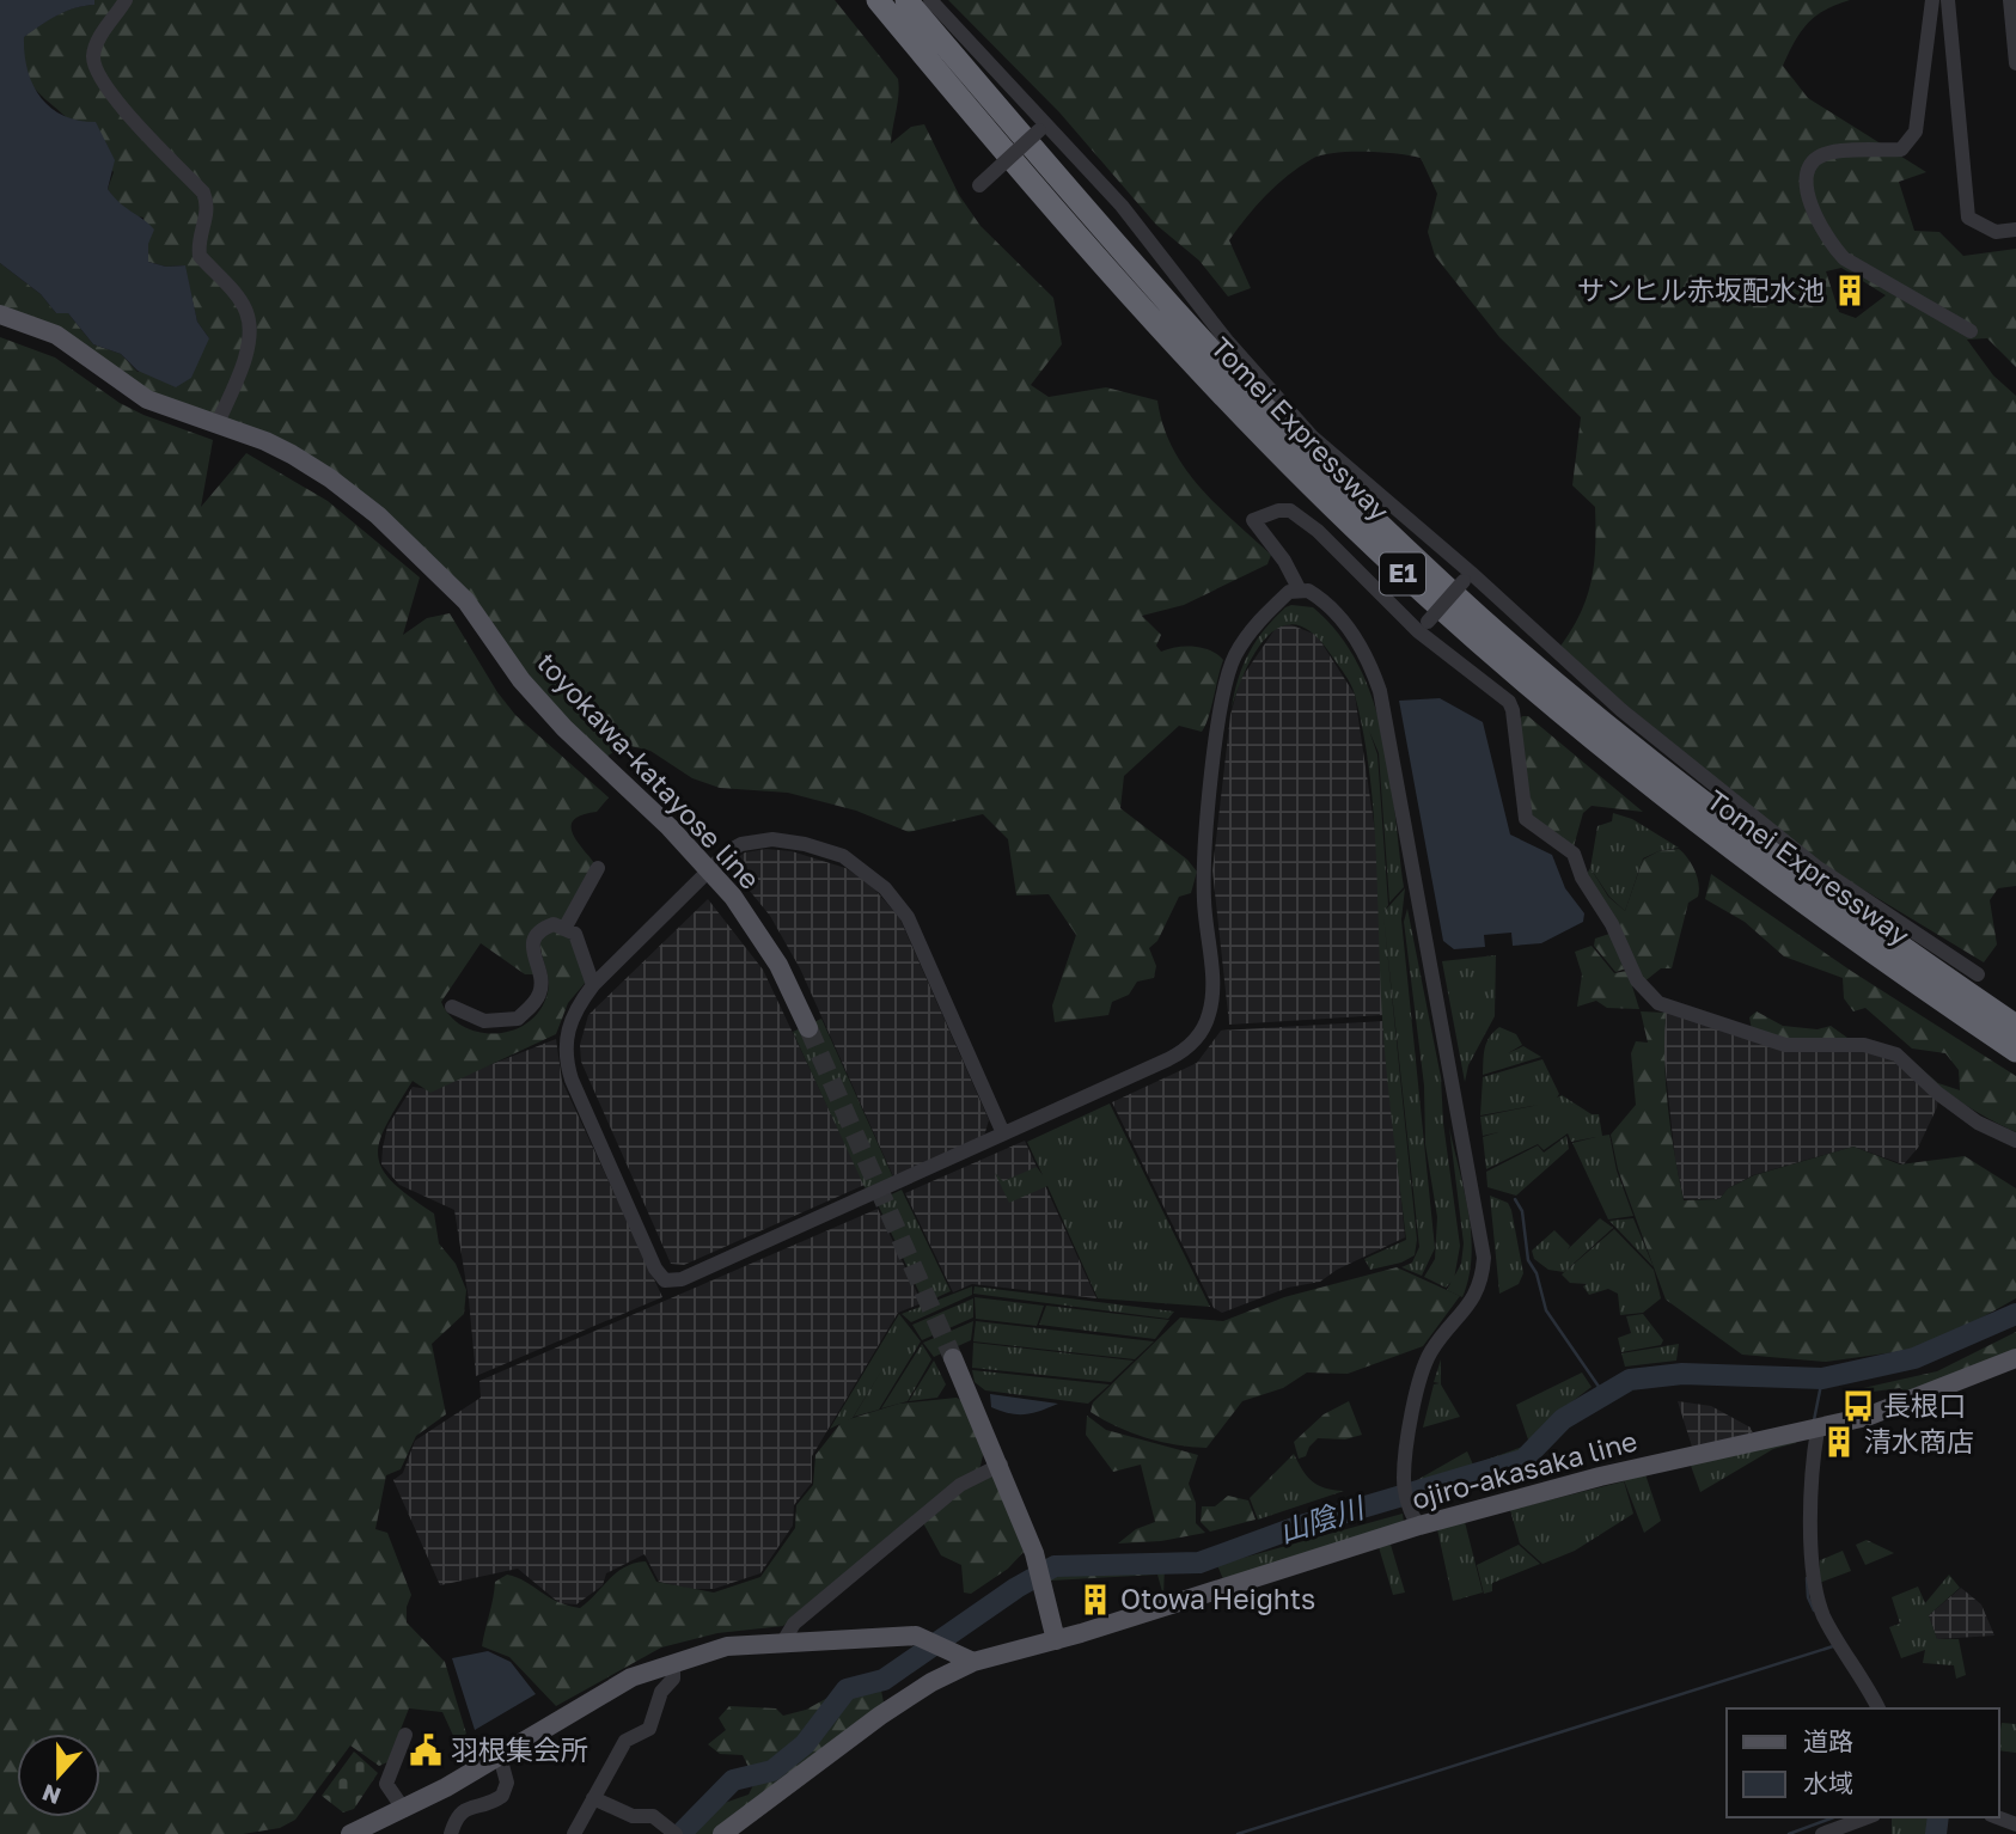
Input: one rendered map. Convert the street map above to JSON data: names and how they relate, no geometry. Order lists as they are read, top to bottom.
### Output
{
  "streets": {
    "highway": ["Tomei Expressway", "E1"],
    "main road": ["toyokawa-katayose line", "ojiro-akasaka line"]
  },
  "water": ["山陰川"],
  "places": {
    "building": ["サンヒル赤坂配水池", "清水商店", "Otowa Heights"],
    "bus stop": ["長根口"],
    "public building": ["羽根集会所"]
  },
  "legend": ["道路", "水域"],
  "north": "bottom"
}
